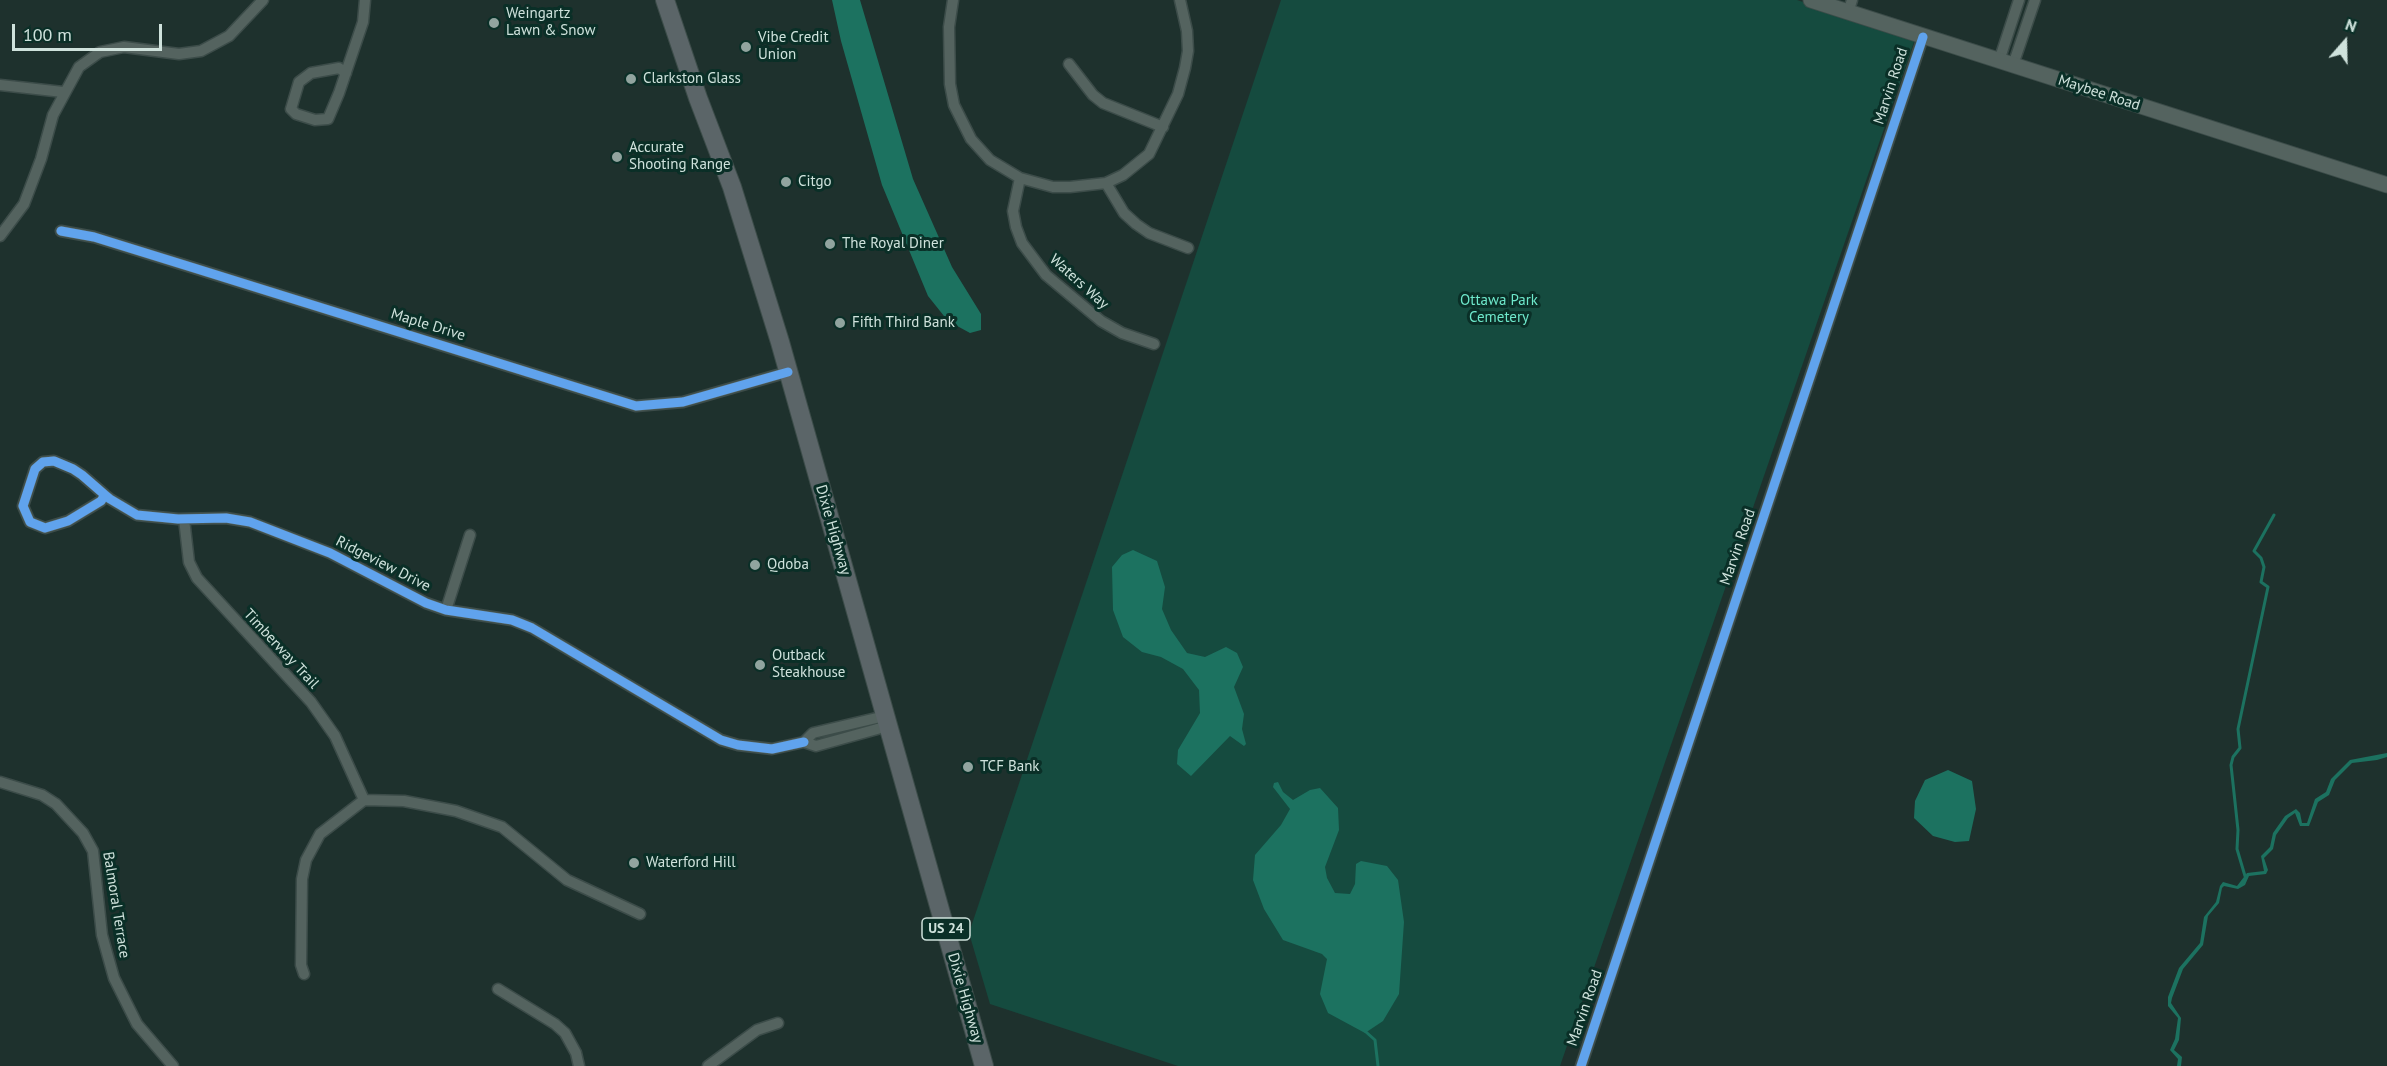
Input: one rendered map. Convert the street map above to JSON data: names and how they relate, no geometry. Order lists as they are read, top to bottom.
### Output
{
  "streets": {
    "main road": ["Maybee Road", "Dixie Highway", "US 24"],
    "street": [
      "Marvin Road",
      "Waters Way",
      "Maple Drive",
      "Ridgeview Drive",
      "Timberway Trail",
      "Balmoral Terrace"
    ]
  },
  "crossings": [
    ["Marvin Road", "Maybee Road"],
    ["Maple Drive", "Dixie Highway"],
    ["Dixie Highway", "Ridgeview Drive"],
    ["Ridgeview Drive", "Timberway Trail"]
  ],
  "parks": ["Ottawa Park Cemetery"],
  "places": [
    "Weingartz Lawn & Snow",
    "Vibe Credit Union",
    "Clarkston Glass",
    "Accurate Shooting Range",
    "Citgo",
    "The Royal Diner",
    "Fifth Third Bank",
    "Qdoba",
    "Outback Steakhouse",
    "TCF Bank",
    "Waterford Hill"
  ],
  "scale_bar": "100 m",
  "north": "top"
}
